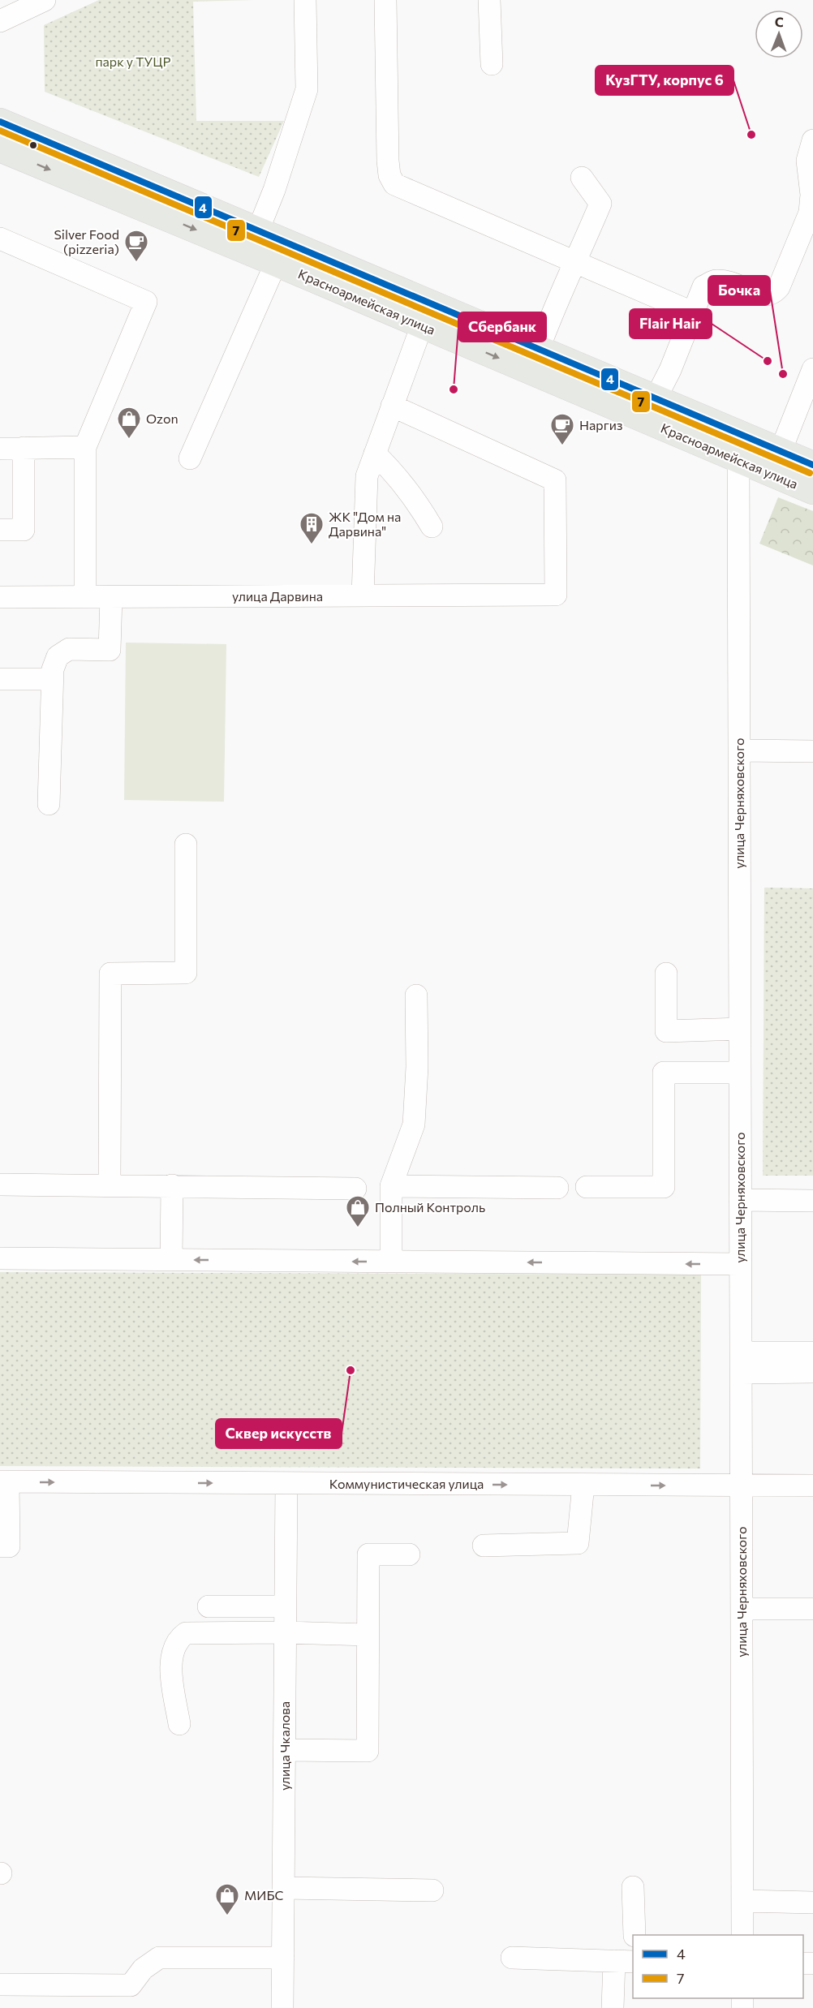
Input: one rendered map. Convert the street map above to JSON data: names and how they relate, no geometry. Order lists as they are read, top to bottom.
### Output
{
  "streets": {
    "main road": ["Красноармейская улица"],
    "street": [
      "улица Дарвина",
      "улица Черняховского",
      "Коммунистическая улица",
      "улица Чкалова"
    ]
  },
  "crossings": [
    ["Красноармейская улица", "улица Черняховского"],
    ["улица Черняховского", "Коммунистическая улица"],
    ["Коммунистическая улица", "улица Чкалова"]
  ],
  "one_way": ["Коммунистическая улица"],
  "parks": ["парк у ТУЦР"],
  "places": {
    "other": [
      "КузГТУ, корпус 6",
      "Flair Hair",
      "Бочка",
      "Сбербанк",
      "Сквер искусств"
    ],
    "cafe": ["Silver Food (pizzeria)", "Наргиз"],
    "shop": ["Ozon", "Полный Контроль", "МИБС"],
    "building": ["ЖК \"Дом на Дарвина\""]
  },
  "lines": ["transit line 4", "transit line 7"],
  "legend": ["4", "7"],
  "north": "top"
}
